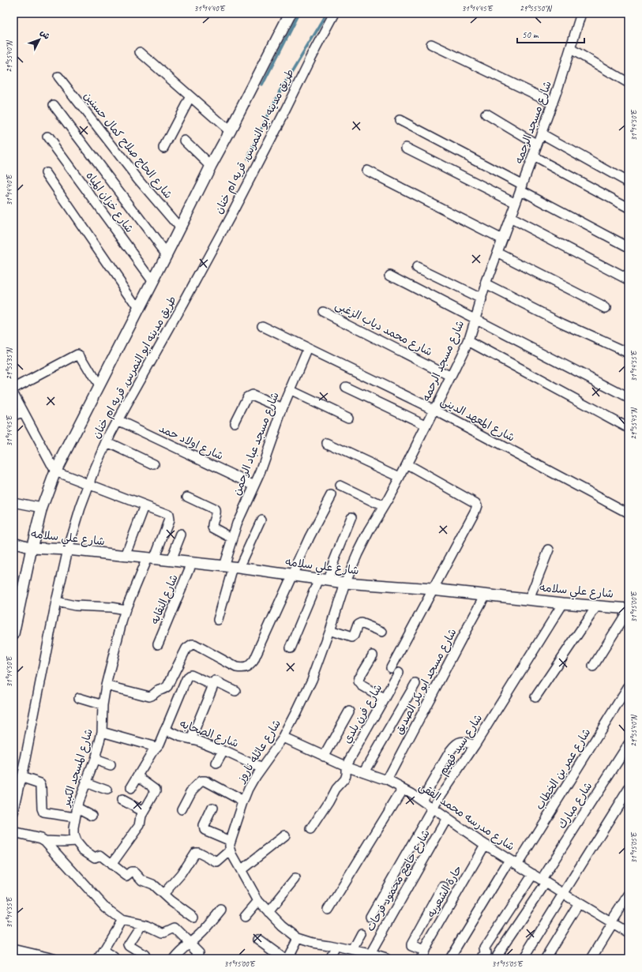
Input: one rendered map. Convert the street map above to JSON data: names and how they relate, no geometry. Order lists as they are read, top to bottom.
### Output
{
  "streets": {
    "street": [
      "شارع مسجد الرحمه",
      "طريق مدينه ابو النمرس, قريه ام خنان",
      "شارع الحاج صلاح كمال حسنين",
      "شارع خزان المياه",
      "شارع محمد دياب الزغبى",
      "شارع المعهد الدينى",
      "شارع اولاد حمد",
      "شارع مسجد عباد الرحمن",
      "شارع علي سلامه",
      "شارع النقابه",
      "شارع مسجد ابو بكر الصديق",
      "شارع فرن بلدي",
      "شارع الصحابه",
      "شارع سيد فهيم",
      "شارع عائله ناروز",
      "شارع المسجد الكبير",
      "شارع عمر بن الخطاب",
      "شارع مبارك",
      "شارع مدرسه محمد الفقى",
      "شارع جامع محمود فرحات",
      "حارة الشعريه"
    ]
  },
  "crossings": [
    ["شارع مسجد الرحمه", "شارع محمد دياب الزغبى"],
    ["شارع مسجد الرحمه", "شارع المعهد الدينى"],
    ["شارع مسجد الرحمه", "شارع علي سلامه"],
    ["شارع مسجد الرحمه", "شارع عائله ناروز"],
    ["طريق مدينه ابو النمرس, قريه ام خنان", "شارع الحاج صلاح كمال حسنين"],
    ["طريق مدينه ابو النمرس, قريه ام خنان", "شارع خزان المياه"],
    ["طريق مدينه ابو النمرس, قريه ام خنان", "شارع اولاد حمد"],
    ["طريق مدينه ابو النمرس, قريه ام خنان", "شارع علي سلامه"],
    ["شارع المعهد الدينى", "شارع مسجد عباد الرحمن"],
    ["شارع اولاد حمد", "شارع مسجد عباد الرحمن"],
    ["شارع مسجد عباد الرحمن", "شارع علي سلامه"],
    ["شارع علي سلامه", "شارع النقابه"],
    ["شارع علي سلامه", "شارع مسجد ابو بكر الصديق"],
    ["شارع علي سلامه", "شارع سيد فهيم"],
    ["شارع علي سلامه", "شارع عائله ناروز"],
    ["شارع علي سلامه", "شارع المسجد الكبير"],
    ["شارع مسجد ابو بكر الصديق", "شارع مدرسه محمد الفقى"],
    ["شارع فرن بلدي", "شارع مدرسه محمد الفقى"],
    ["شارع الصحابه", "شارع عائله ناروز"],
    ["شارع سيد فهيم", "شارع مدرسه محمد الفقى"],
    ["شارع عائله ناروز", "شارع مدرسه محمد الفقى"],
    ["شارع عائله ناروز", "شارع جامع محمود فرحات"],
    ["شارع عمر بن الخطاب", "شارع مدرسه محمد الفقى"],
    ["شارع مبارك", "شارع مدرسه محمد الفقى"],
    ["شارع مدرسه محمد الفقى", "شارع جامع محمود فرحات"],
    ["شارع مدرسه محمد الفقى", "حارة الشعريه"]
  ],
  "scale_bar": "50 m",
  "north": "top right",
  "coordinates": [
    "31°14'40\"E",
    "31°14'45\"E",
    "29°55'50\"N",
    "29°55'40\"N",
    "31°14'50\"E",
    "29°55'35\"N",
    "31°14'55\"E",
    "29°55'45\"N",
    "31°15'00\"E",
    "31°15'05\"E"
  ]
}
